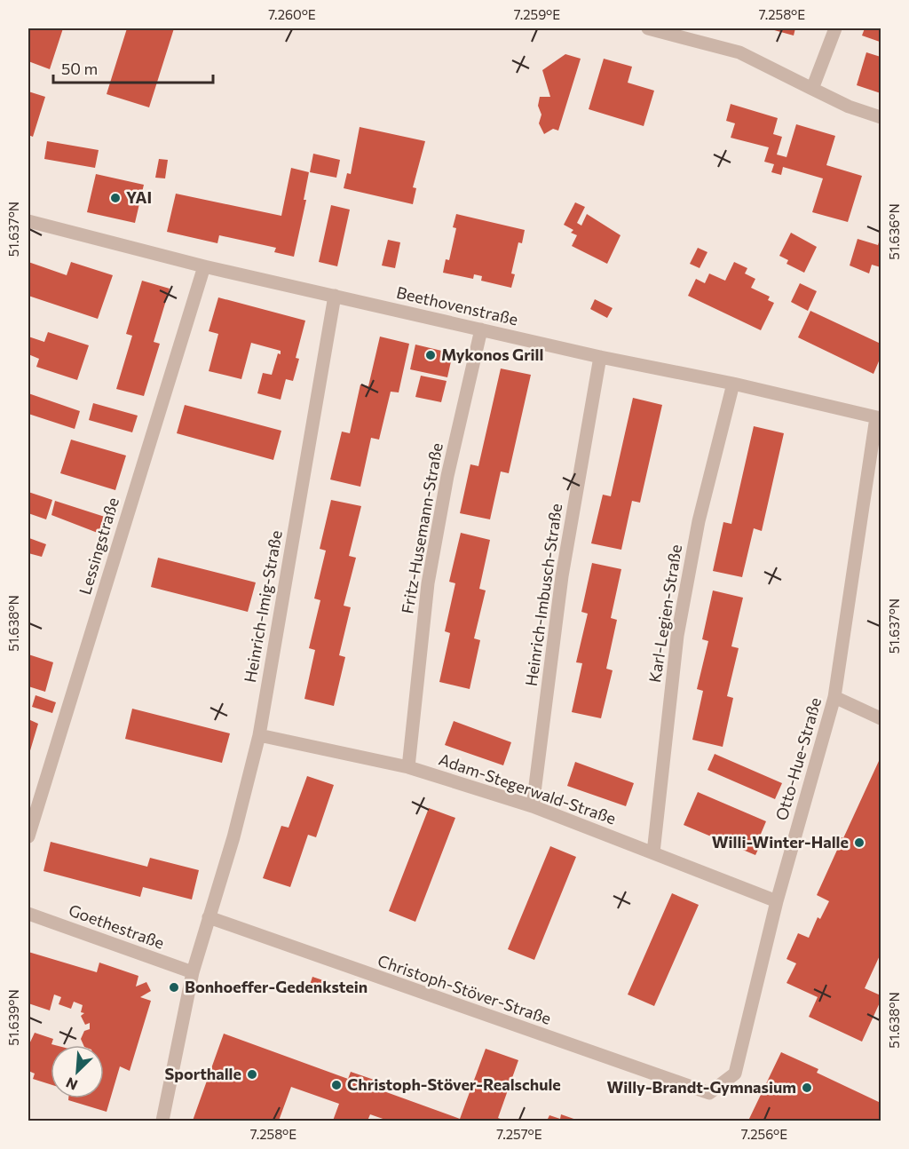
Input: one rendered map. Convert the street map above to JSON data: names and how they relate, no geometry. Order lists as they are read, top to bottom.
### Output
{
  "streets": {
    "street": [
      "Beethovenstraße",
      "Fritz-Husemann-Straße",
      "Lessingstraße",
      "Heinrich-Imbusch-Straße",
      "Heinrich-Imig-Straße",
      "Karl-Legien-Straße",
      "Otto-Hue-Straße",
      "Adam-Stegerwald-Straße",
      "Goethestraße",
      "Christoph-Stöver-Straße"
    ]
  },
  "crossings": [
    ["Beethovenstraße", "Fritz-Husemann-Straße"],
    ["Beethovenstraße", "Lessingstraße"],
    ["Beethovenstraße", "Heinrich-Imbusch-Straße"],
    ["Beethovenstraße", "Heinrich-Imig-Straße"],
    ["Beethovenstraße", "Karl-Legien-Straße"],
    ["Beethovenstraße", "Otto-Hue-Straße"],
    ["Fritz-Husemann-Straße", "Adam-Stegerwald-Straße"],
    ["Heinrich-Imbusch-Straße", "Adam-Stegerwald-Straße"],
    ["Heinrich-Imig-Straße", "Adam-Stegerwald-Straße"],
    ["Heinrich-Imig-Straße", "Goethestraße"],
    ["Heinrich-Imig-Straße", "Christoph-Stöver-Straße"],
    ["Karl-Legien-Straße", "Adam-Stegerwald-Straße"],
    ["Otto-Hue-Straße", "Adam-Stegerwald-Straße"],
    ["Otto-Hue-Straße", "Christoph-Stöver-Straße"]
  ],
  "places": [
    "YAI",
    "Mykonos Grill",
    "Willi-Winter-Halle",
    "Bonhoeffer-Gedenkstein",
    "Sporthalle",
    "Christoph-Stöver-Realschule",
    "Willy-Brandt-Gymnasium"
  ],
  "scale_bar": "50 m",
  "north": "bottom left",
  "coordinates": [
    "7.260°E",
    "7.259°E",
    "7.258°E",
    "51.637°N",
    "51.636°N",
    "51.638°N",
    "51.639°N",
    "7.257°E",
    "7.256°E"
  ]
}
